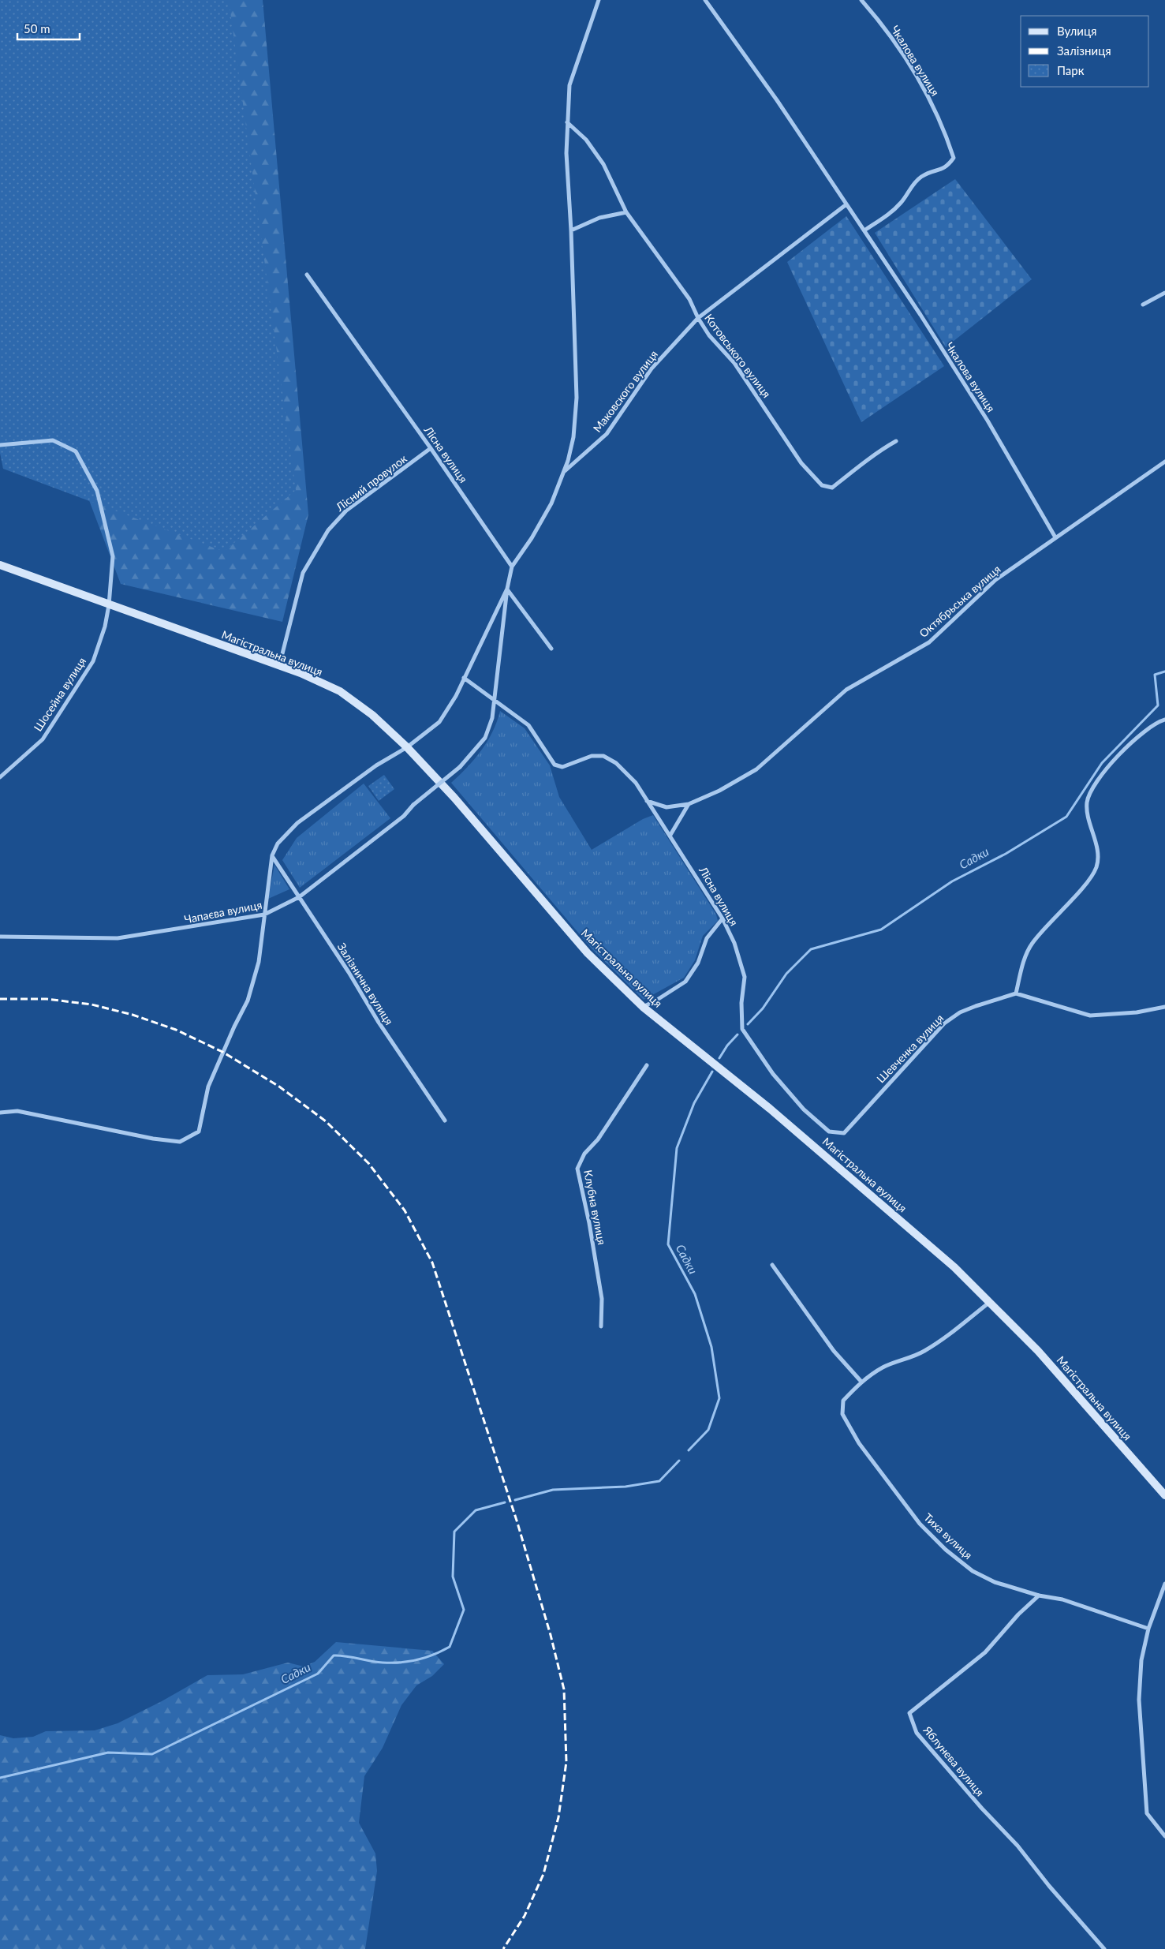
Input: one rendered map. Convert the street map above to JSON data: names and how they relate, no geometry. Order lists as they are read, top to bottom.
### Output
{
  "streets": {
    "main road": ["Магістральна вулиця"],
    "street": [
      "Чкалова вулиця",
      "Котовського вулиця",
      "Маковского вулиця",
      "Лісна вулиця",
      "Лісний провулок",
      "Октябрьська вулиця",
      "Шосейна вулиця",
      "Чапаєва вулиця",
      "Залізнична вулиця",
      "Шевченка вулиця",
      "Клубна вулиця",
      "Тиха вулиця",
      "Яблунева вулиця"
    ]
  },
  "crossings": [
    ["Чкалова вулиця", "Маковского вулиця"],
    ["Чкалова вулиця", "Октябрьська вулиця"],
    ["Котовського вулиця", "Маковского вулиця"],
    ["Лісна вулиця", "Лісний провулок"],
    ["Лісна вулиця", "Октябрьська вулиця"],
    ["Лісна вулиця", "Чапаєва вулиця"],
    ["Лісна вулиця", "Шевченка вулиця"],
    ["Лісний провулок", "Магістральна вулиця"],
    ["Магістральна вулиця", "Шосейна вулиця"],
    ["Магістральна вулиця", "Тиха вулиця"],
    ["Чапаєва вулиця", "Залізнична вулиця"],
    ["Тиха вулиця", "Яблунева вулиця"]
  ],
  "water": ["Садки"],
  "legend": ["Вулиця", "Залізниця", "Парк"],
  "scale_bar": "50 m"
}
